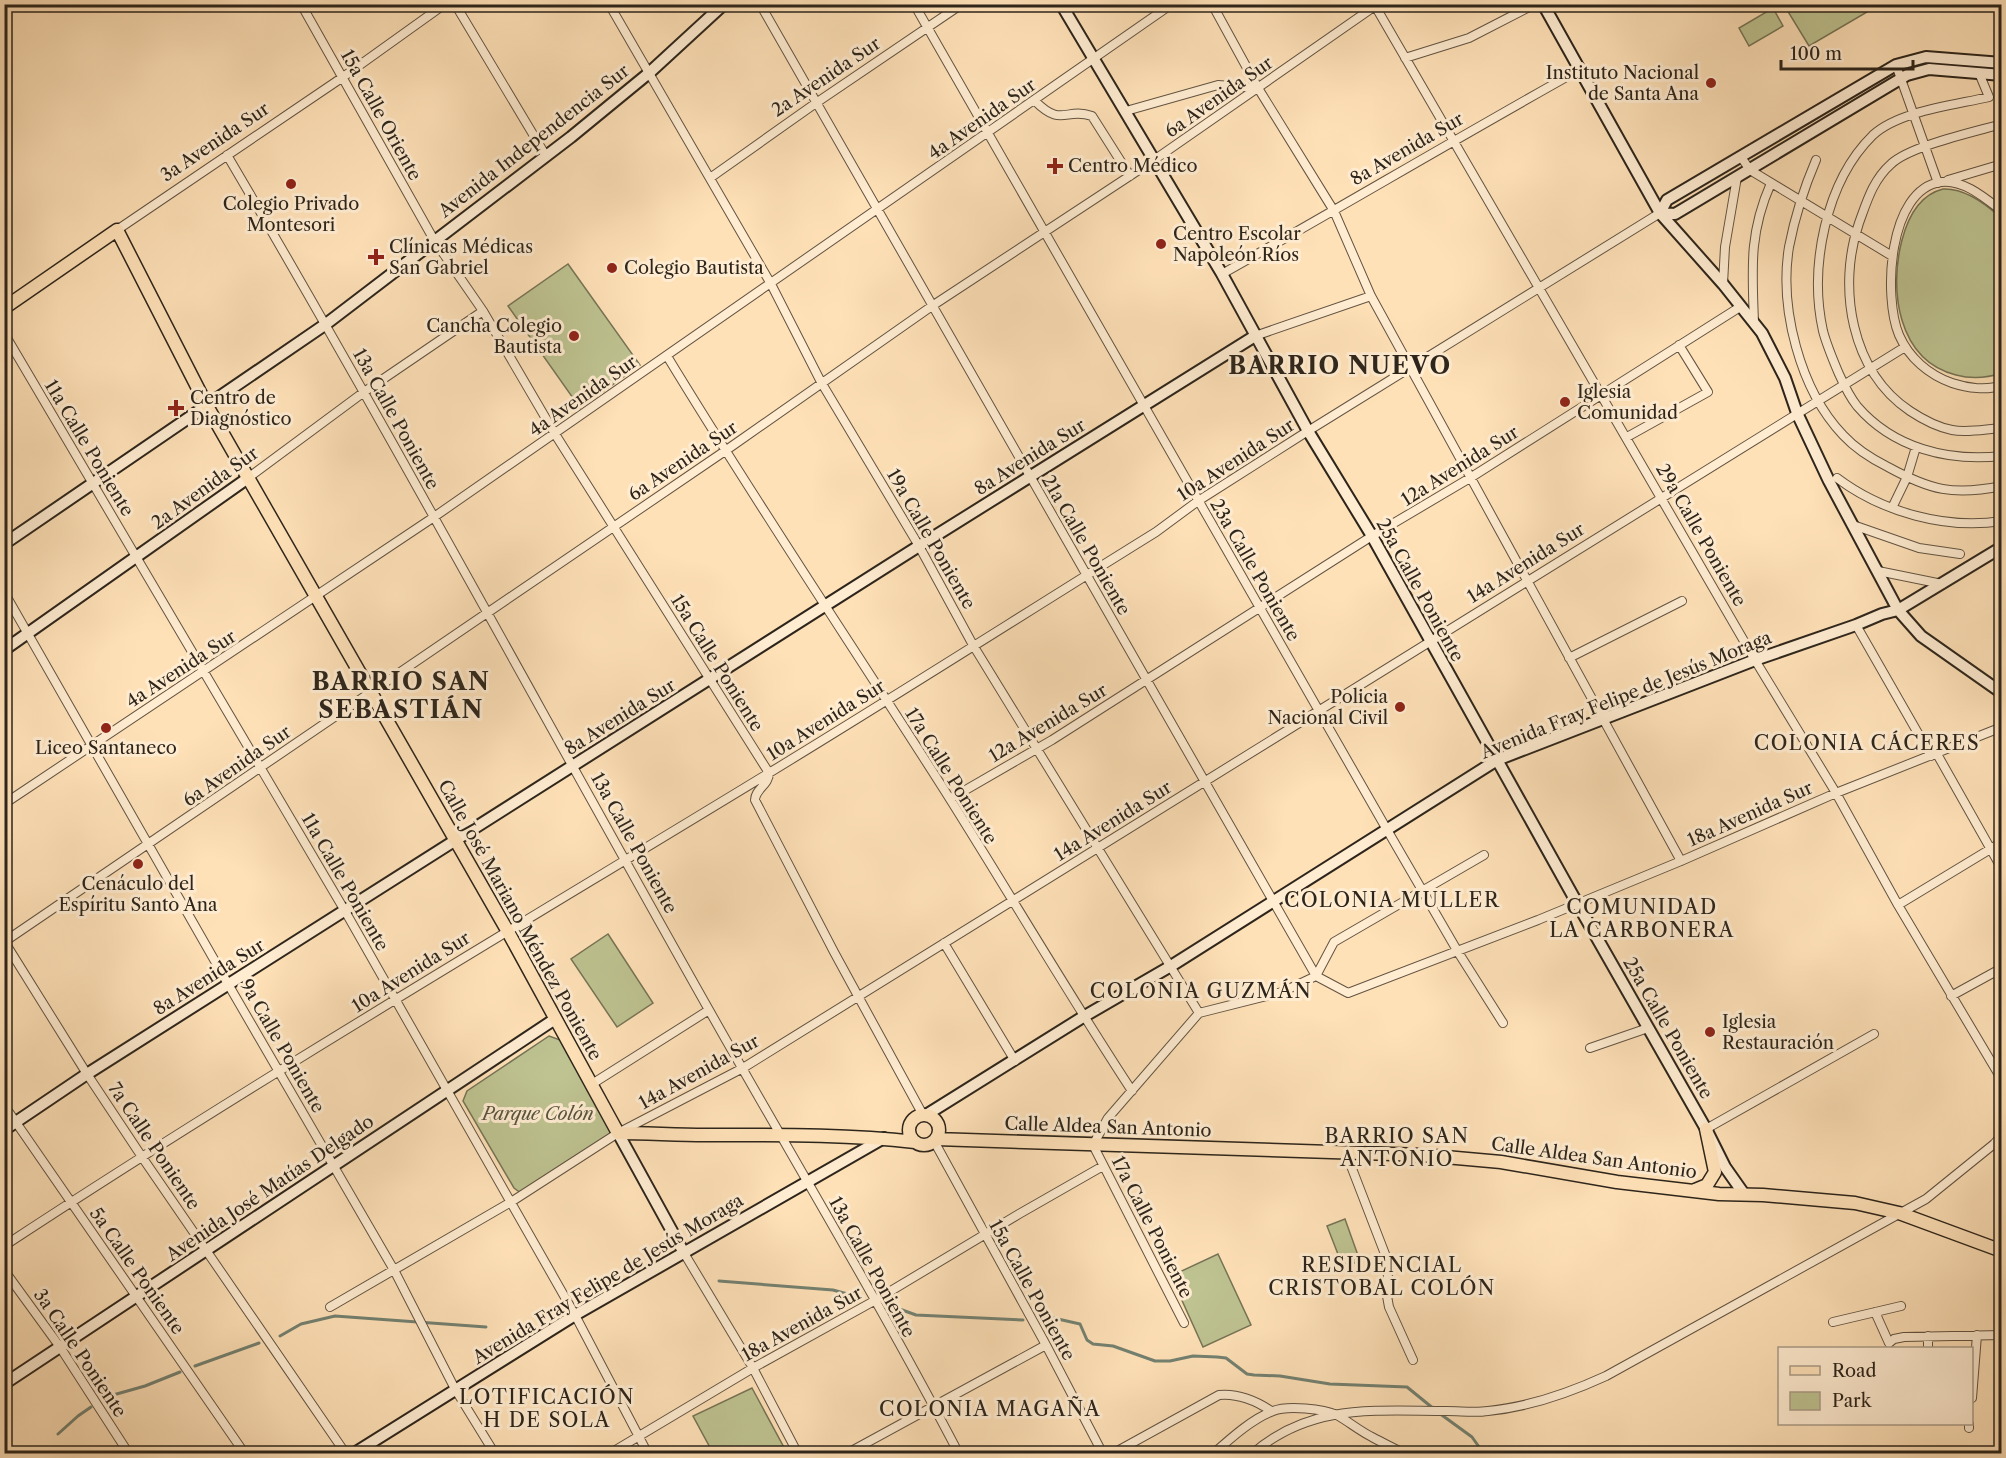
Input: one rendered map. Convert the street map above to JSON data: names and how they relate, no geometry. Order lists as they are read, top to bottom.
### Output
{
  "streets": {
    "main road": ["3a Avenida Sur", "Calle José Mariano Méndez Poniente", "Calle Aldea San Antonio"],
    "street": [
      "2a Avenida Sur",
      "6a Avenida Sur",
      "15a Calle Oriente",
      "4a Avenida Sur",
      "Avenida Independencia Sur",
      "8a Avenida Sur",
      "13a Calle Poniente",
      "11a Calle Poniente",
      "10a Avenida Sur",
      "12a Avenida Sur",
      "29a Calle Poniente",
      "19a Calle Poniente",
      "21a Calle Poniente",
      "14a Avenida Sur",
      "23a Calle Poniente",
      "25a Calle Poniente",
      "15a Calle Poniente",
      "Avenida Fray Felipe de Jesús Moraga",
      "17a Calle Poniente",
      "18a Avenida Sur",
      "9a Calle Poniente",
      "7a Calle Poniente",
      "Avenida José Matías Delgado",
      "5a Calle Poniente",
      "3a Calle Poniente"
    ]
  },
  "crossings": [
    ["2a Avenida Sur", "13a Calle Poniente"],
    ["2a Avenida Sur", "11a Calle Poniente"],
    ["2a Avenida Sur", "19a Calle Poniente"],
    ["2a Avenida Sur", "21a Calle Poniente"],
    ["2a Avenida Sur", "23a Calle Poniente"],
    ["2a Avenida Sur", "15a Calle Poniente"],
    ["2a Avenida Sur", "Calle José Mariano Méndez Poniente"],
    ["2a Avenida Sur", "9a Calle Poniente"],
    ["6a Avenida Sur", "13a Calle Poniente"],
    ["6a Avenida Sur", "11a Calle Poniente"],
    ["6a Avenida Sur", "29a Calle Poniente"],
    ["6a Avenida Sur", "19a Calle Poniente"],
    ["6a Avenida Sur", "21a Calle Poniente"],
    ["6a Avenida Sur", "23a Calle Poniente"],
    ["6a Avenida Sur", "25a Calle Poniente"],
    ["6a Avenida Sur", "15a Calle Poniente"],
    ["6a Avenida Sur", "17a Calle Poniente"],
    ["6a Avenida Sur", "Calle José Mariano Méndez Poniente"],
    ["6a Avenida Sur", "9a Calle Poniente"],
    ["6a Avenida Sur", "7a Calle Poniente"],
    ["15a Calle Oriente", "Avenida Independencia Sur"],
    ["15a Calle Oriente", "3a Avenida Sur"],
    ["15a Calle Oriente", "15a Calle Poniente"],
    ["4a Avenida Sur", "13a Calle Poniente"],
    ["4a Avenida Sur", "11a Calle Poniente"],
    ["4a Avenida Sur", "19a Calle Poniente"],
    ["4a Avenida Sur", "21a Calle Poniente"],
    ["4a Avenida Sur", "23a Calle Poniente"],
    ["4a Avenida Sur", "25a Calle Poniente"],
    ["4a Avenida Sur", "15a Calle Poniente"],
    ["4a Avenida Sur", "17a Calle Poniente"],
    ["4a Avenida Sur", "Calle José Mariano Méndez Poniente"],
    ["4a Avenida Sur", "9a Calle Poniente"],
    ["Avenida Independencia Sur", "13a Calle Poniente"],
    ["Avenida Independencia Sur", "11a Calle Poniente"],
    ["Avenida Independencia Sur", "19a Calle Poniente"],
    ["Avenida Independencia Sur", "15a Calle Poniente"],
    ["Avenida Independencia Sur", "Calle José Mariano Méndez Poniente"],
    ["3a Avenida Sur", "13a Calle Poniente"],
    ["3a Avenida Sur", "Calle José Mariano Méndez Poniente"],
    ["8a Avenida Sur", "13a Calle Poniente"],
    ["8a Avenida Sur", "11a Calle Poniente"],
    ["8a Avenida Sur", "29a Calle Poniente"],
    ["8a Avenida Sur", "19a Calle Poniente"],
    ["8a Avenida Sur", "21a Calle Poniente"],
    ["8a Avenida Sur", "23a Calle Poniente"],
    ["8a Avenida Sur", "25a Calle Poniente"],
    ["8a Avenida Sur", "15a Calle Poniente"],
    ["8a Avenida Sur", "17a Calle Poniente"],
    ["8a Avenida Sur", "Calle José Mariano Méndez Poniente"],
    ["8a Avenida Sur", "9a Calle Poniente"],
    ["8a Avenida Sur", "7a Calle Poniente"],
    ["8a Avenida Sur", "5a Calle Poniente"],
    ["13a Calle Poniente", "10a Avenida Sur"],
    ["13a Calle Poniente", "14a Avenida Sur"],
    ["13a Calle Poniente", "Avenida Fray Felipe de Jesús Moraga"],
    ["13a Calle Poniente", "18a Avenida Sur"],
    ["11a Calle Poniente", "10a Avenida Sur"],
    ["11a Calle Poniente", "14a Avenida Sur"],
    ["11a Calle Poniente", "Avenida Fray Felipe de Jesús Moraga"],
    ["11a Calle Poniente", "18a Avenida Sur"],
    ["11a Calle Poniente", "Avenida José Matías Delgado"],
    ["10a Avenida Sur", "29a Calle Poniente"],
    ["10a Avenida Sur", "19a Calle Poniente"],
    ["10a Avenida Sur", "21a Calle Poniente"],
    ["10a Avenida Sur", "23a Calle Poniente"],
    ["10a Avenida Sur", "25a Calle Poniente"],
    ["10a Avenida Sur", "15a Calle Poniente"],
    ["10a Avenida Sur", "17a Calle Poniente"],
    ["10a Avenida Sur", "Calle José Mariano Méndez Poniente"],
    ["10a Avenida Sur", "9a Calle Poniente"],
    ["10a Avenida Sur", "7a Calle Poniente"],
    ["10a Avenida Sur", "5a Calle Poniente"],
    ["12a Avenida Sur", "29a Calle Poniente"],
    ["12a Avenida Sur", "19a Calle Poniente"],
    ["12a Avenida Sur", "21a Calle Poniente"],
    ["12a Avenida Sur", "23a Calle Poniente"],
    ["12a Avenida Sur", "25a Calle Poniente"],
    ["12a Avenida Sur", "17a Calle Poniente"],
    ["29a Calle Poniente", "14a Avenida Sur"],
    ["29a Calle Poniente", "Avenida Fray Felipe de Jesús Moraga"],
    ["29a Calle Poniente", "18a Avenida Sur"],
    ["19a Calle Poniente", "14a Avenida Sur"],
    ["19a Calle Poniente", "Avenida Fray Felipe de Jesús Moraga"],
    ["21a Calle Poniente", "14a Avenida Sur"],
    ["21a Calle Poniente", "Avenida Fray Felipe de Jesús Moraga"],
    ["21a Calle Poniente", "18a Avenida Sur"],
    ["14a Avenida Sur", "23a Calle Poniente"],
    ["14a Avenida Sur", "25a Calle Poniente"],
    ["14a Avenida Sur", "15a Calle Poniente"],
    ["14a Avenida Sur", "17a Calle Poniente"],
    ["14a Avenida Sur", "Calle José Mariano Méndez Poniente"],
    ["14a Avenida Sur", "9a Calle Poniente"],
    ["23a Calle Poniente", "Avenida Fray Felipe de Jesús Moraga"],
    ["23a Calle Poniente", "18a Avenida Sur"],
    ["25a Calle Poniente", "Avenida Fray Felipe de Jesús Moraga"],
    ["25a Calle Poniente", "18a Avenida Sur"],
    ["25a Calle Poniente", "Calle Aldea San Antonio"],
    ["15a Calle Poniente", "Avenida Fray Felipe de Jesús Moraga"],
    ["15a Calle Poniente", "18a Avenida Sur"],
    ["15a Calle Poniente", "Calle Aldea San Antonio"],
    ["Avenida Fray Felipe de Jesús Moraga", "17a Calle Poniente"],
    ["Avenida Fray Felipe de Jesús Moraga", "Calle José Mariano Méndez Poniente"],
    ["Avenida Fray Felipe de Jesús Moraga", "9a Calle Poniente"],
    ["Avenida Fray Felipe de Jesús Moraga", "Calle Aldea San Antonio"],
    ["17a Calle Poniente", "18a Avenida Sur"],
    ["17a Calle Poniente", "Calle Aldea San Antonio"],
    ["18a Avenida Sur", "Calle José Mariano Méndez Poniente"],
    ["Calle José Mariano Méndez Poniente", "Avenida José Matías Delgado"],
    ["9a Calle Poniente", "Avenida José Matías Delgado"],
    ["7a Calle Poniente", "Avenida José Matías Delgado"],
    ["Avenida José Matías Delgado", "5a Calle Poniente"],
    ["Avenida José Matías Delgado", "3a Calle Poniente"]
  ],
  "districts": [
    "BARRIO NUEVO",
    "BARRIO SAN SEBASTIÁN",
    "COLONIA CÁCERES",
    "COLONIA MULLER",
    "COMUNIDAD LA CARBONERA",
    "COLONIA GUZMÁN",
    "BARRIO SAN ANTONIO",
    "RESIDENCIAL CRISTOBAL COLÓN",
    "LOTIFICACIÓN H DE SOLA",
    "COLONIA MAGAÑA"
  ],
  "parks": ["Parque Colón"],
  "places": {
    "other": [
      "Instituto Nacional de Santa Ana",
      "Colegio Privado Montesori",
      "Centro Escolar Napoleón Ríos",
      "Colegio Bautista",
      "Cancha Colegio Bautista",
      "Iglesia Comunidad",
      "Policia Nacional Civil",
      "Liceo Santaneco",
      "Cenáculo del Espíritu Santo Ana",
      "Iglesia Restauración"
    ],
    "health": ["Centro Médico", "Clínicas Médicas San Gabriel", "Centro de Diagnóstico"]
  },
  "legend": ["Road", "Park"],
  "scale_bar": "100 m"
}
